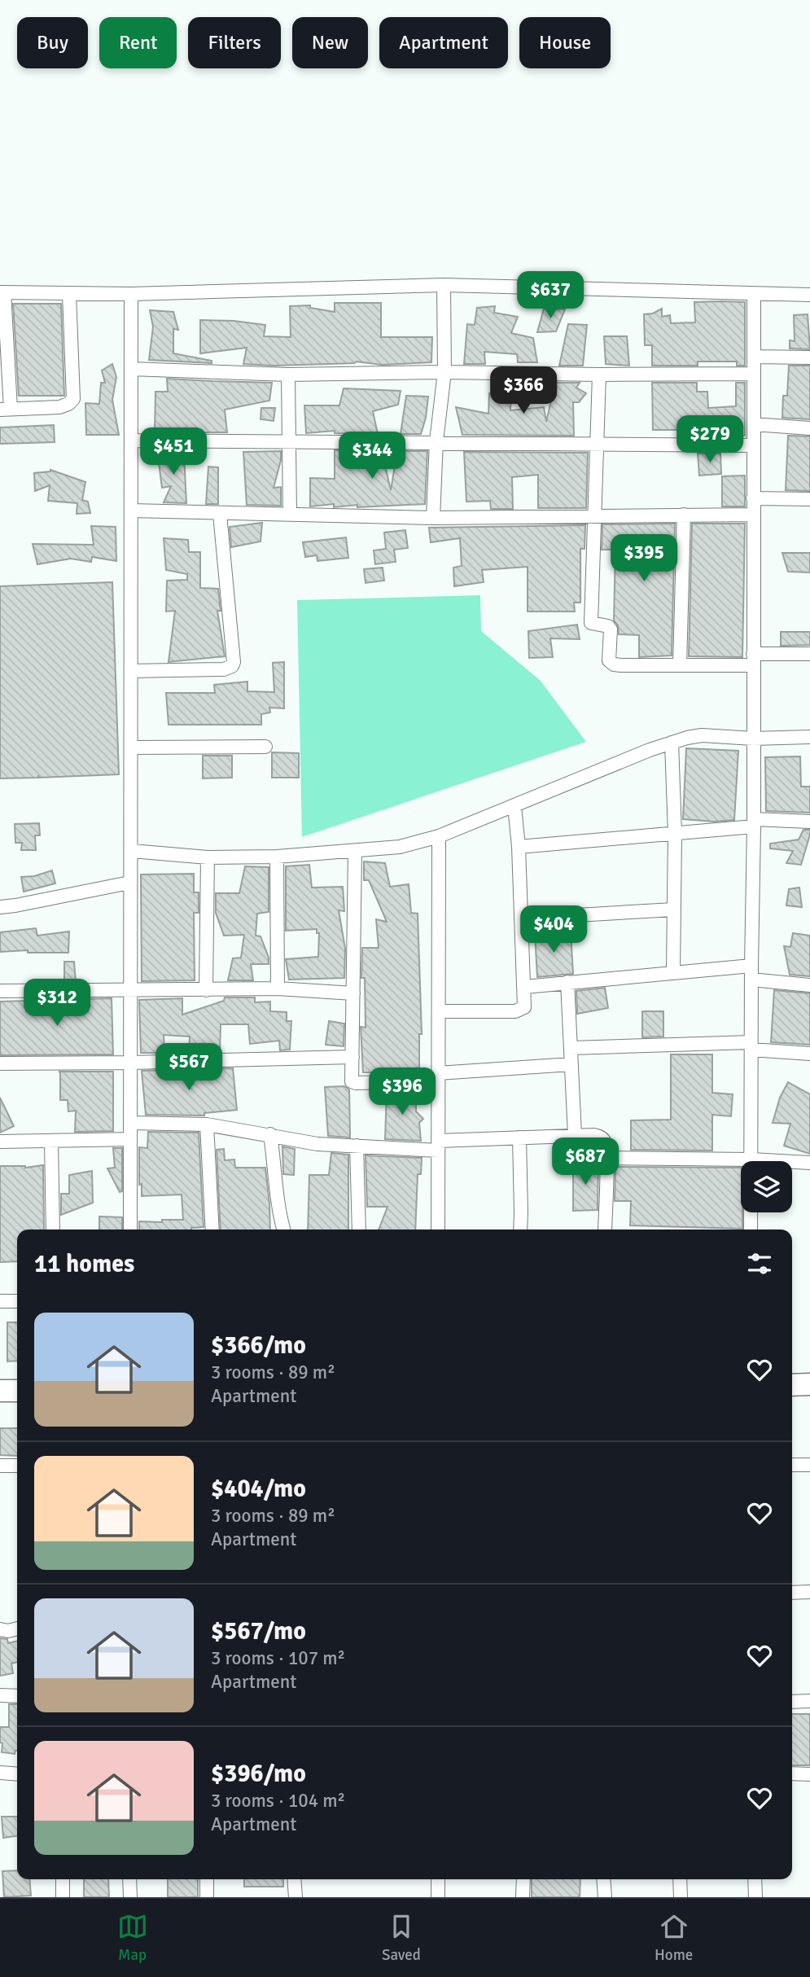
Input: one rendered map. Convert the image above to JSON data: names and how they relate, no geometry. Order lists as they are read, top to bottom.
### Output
{
  "page": {
    "chip": [
      "Buy",
      "Rent",
      "Filters",
      "New",
      "Apartment",
      "House"
    ],
    "price": [
      "$637",
      "$366",
      "$279",
      "$451",
      "$344",
      "$395",
      "$404",
      "$312",
      "$567",
      "$396",
      "$687"
    ],
    "heading": "11 homes",
    "list": [
      {
        "name": "$366/mo",
        "note": "3 rooms · 89 m² · Apartment"
      },
      {
        "name": "$404/mo",
        "note": "3 rooms · 89 m² · Apartment"
      },
      {
        "name": "$567/mo",
        "note": "3 rooms · 107 m² · Apartment"
      },
      {
        "name": "$396/mo",
        "note": "3 rooms · 104 m² · Apartment"
      }
    ],
    "tabs": ["Map", "Saved", "Home"]
  }
}
